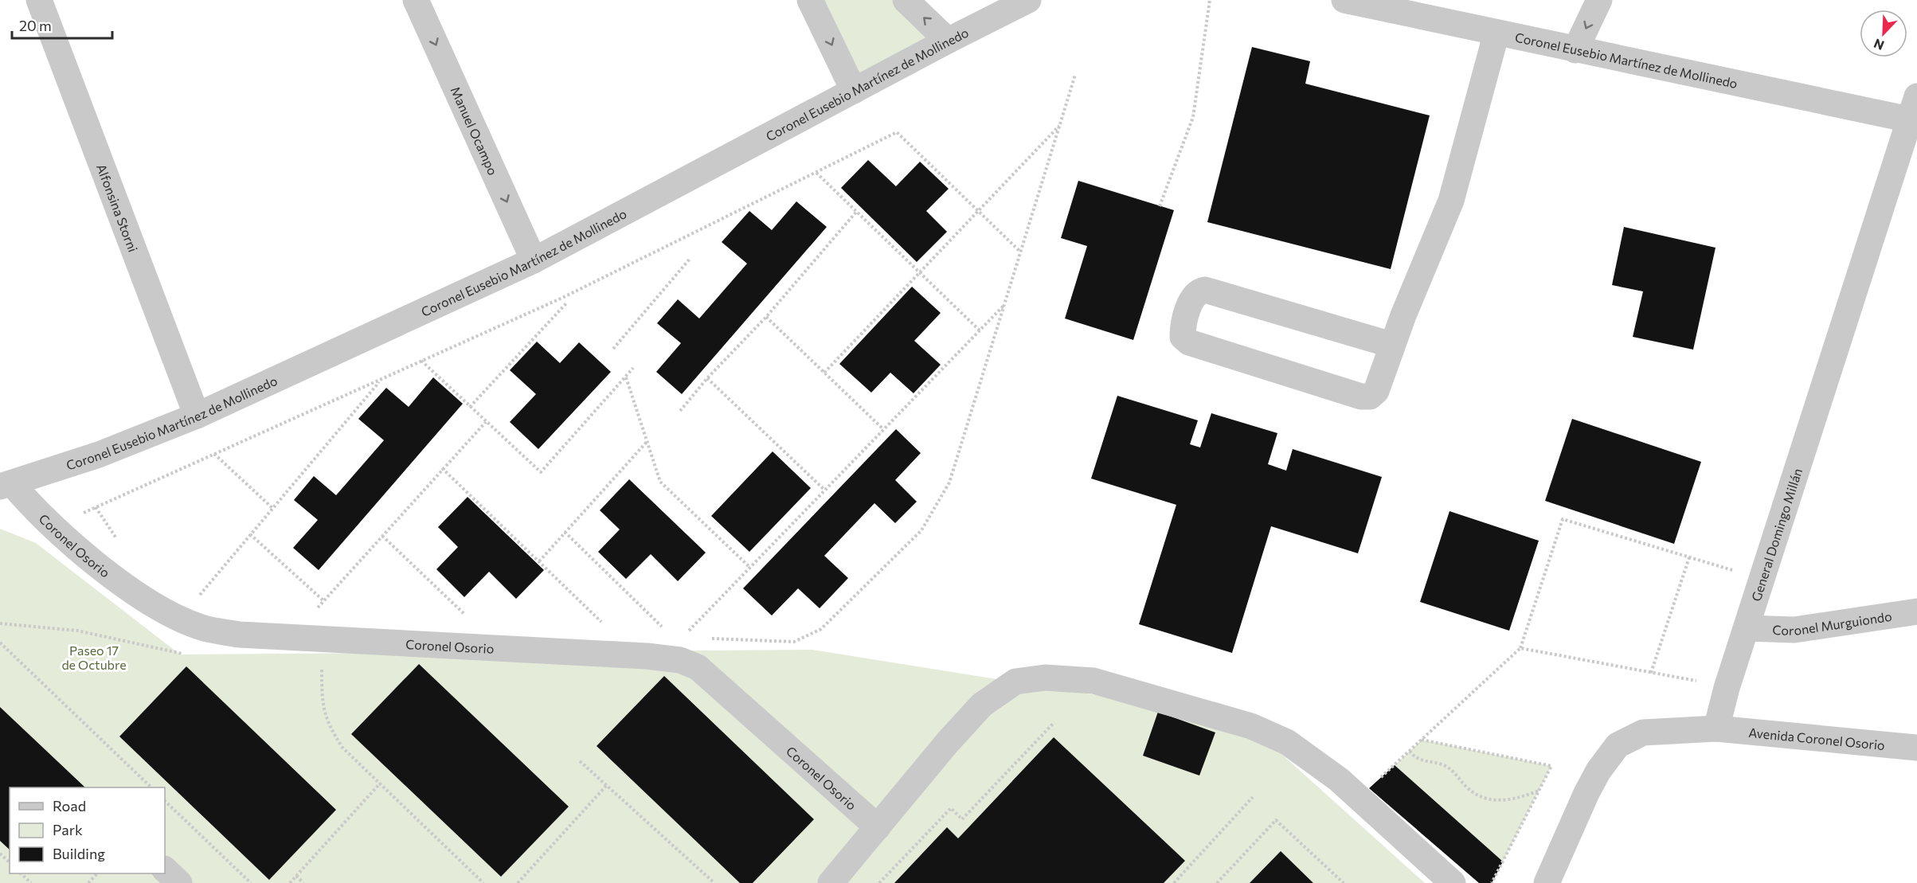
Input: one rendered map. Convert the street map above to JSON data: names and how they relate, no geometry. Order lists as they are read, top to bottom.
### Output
{
  "streets": {
    "street": [
      "Coronel Eusebio Martínez de Mollinedo",
      "Manuel Ocampo",
      "Alfonsina Storni",
      "General Domingo Millán",
      "Coronel Osorio",
      "Coronel Murguiondo",
      "Avenida Coronel Osorio"
    ]
  },
  "crossings": [
    ["Coronel Eusebio Martínez de Mollinedo", "Manuel Ocampo"],
    ["Coronel Eusebio Martínez de Mollinedo", "Alfonsina Storni"],
    ["Coronel Eusebio Martínez de Mollinedo", "General Domingo Millán"],
    ["Coronel Eusebio Martínez de Mollinedo", "Coronel Osorio"],
    ["General Domingo Millán", "Coronel Murguiondo"],
    ["General Domingo Millán", "Avenida Coronel Osorio"]
  ],
  "one_way": ["Manuel Ocampo"],
  "parks": ["Paseo 17 de Octubre"],
  "legend": ["Road", "Park", "Building"],
  "scale_bar": "20 m",
  "north": "bottom left"
}
